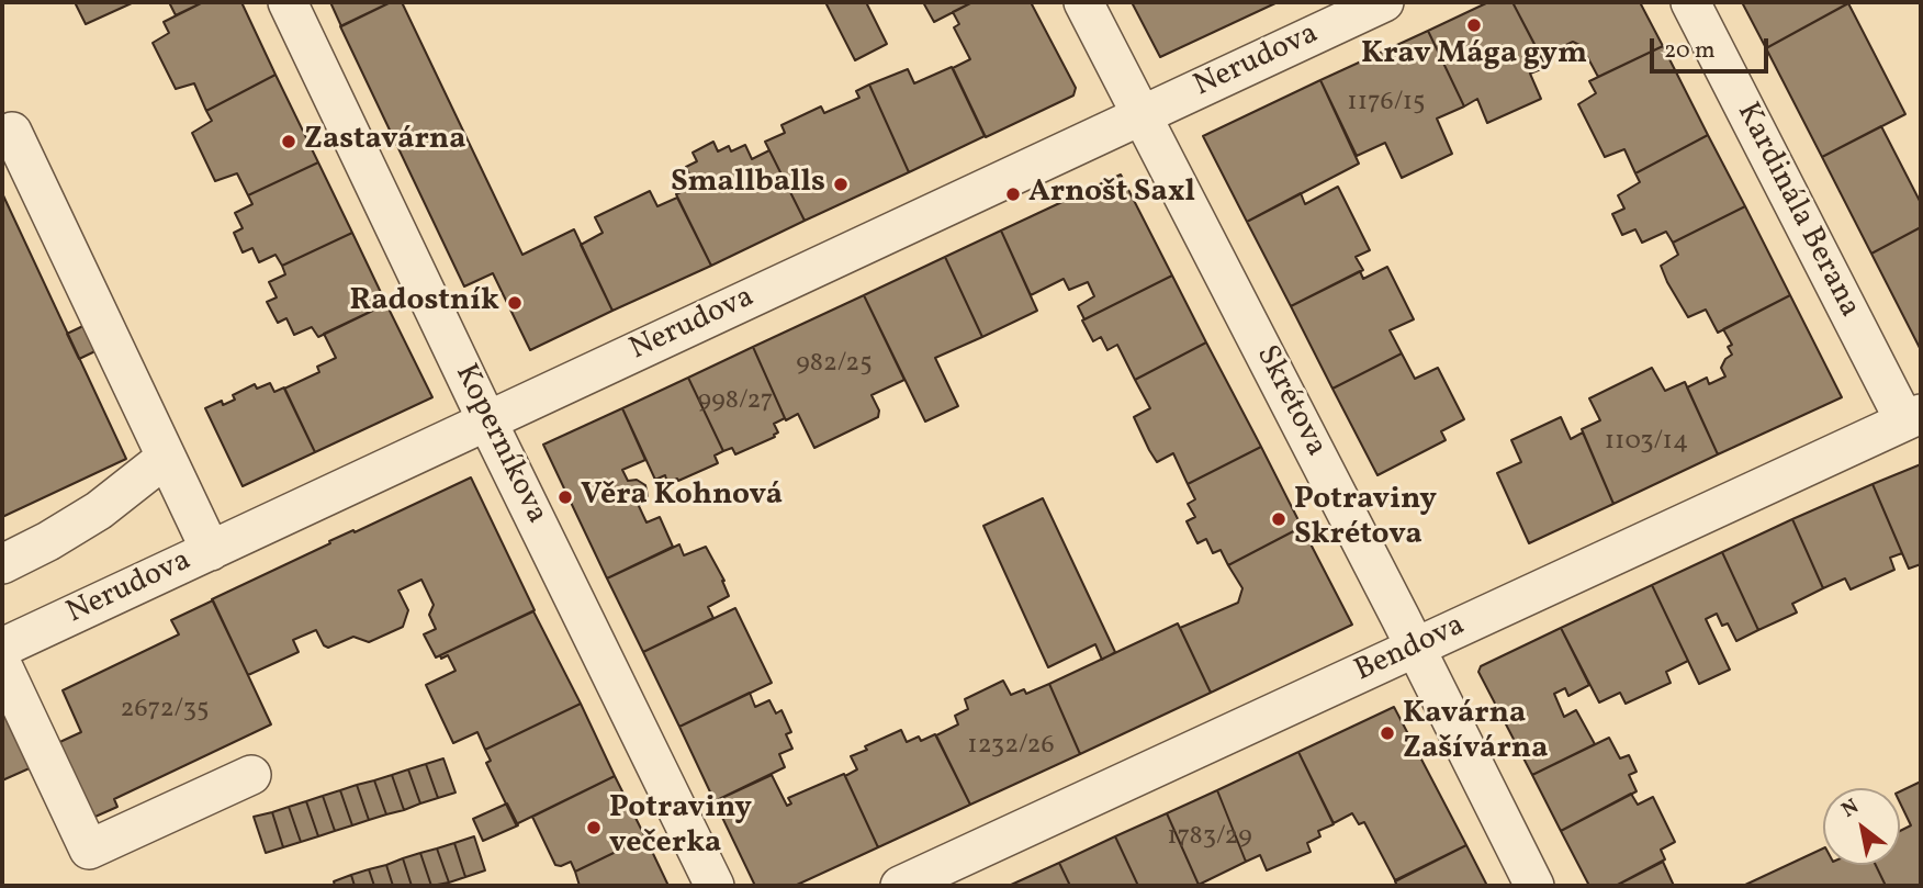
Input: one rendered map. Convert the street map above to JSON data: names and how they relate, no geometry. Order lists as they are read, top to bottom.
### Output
{
  "streets": {
    "street": [
      "Nerudova",
      "Kardinála Berana",
      "Skrétova",
      "Koperníkova",
      "Bendova"
    ]
  },
  "crossings": [
    ["Nerudova", "Skrétova"],
    ["Nerudova", "Koperníkova"],
    ["Kardinála Berana", "Bendova"],
    ["Skrétova", "Bendova"]
  ],
  "places": [
    "Krav Mága gym",
    "Zastavárna",
    "Smallballs",
    "Arnošt Saxl",
    "Radostník",
    "Věra Kohnová",
    "Potraviny Skrétova",
    "Kavárna Zašívárna",
    "Potraviny večerka"
  ],
  "house_numbers": [
    "1176/15",
    "982/25",
    "998/27",
    "1103/14",
    "2672/35",
    "1232/26",
    "1783/29"
  ],
  "scale_bar": "20 m",
  "north": "top left"
}
